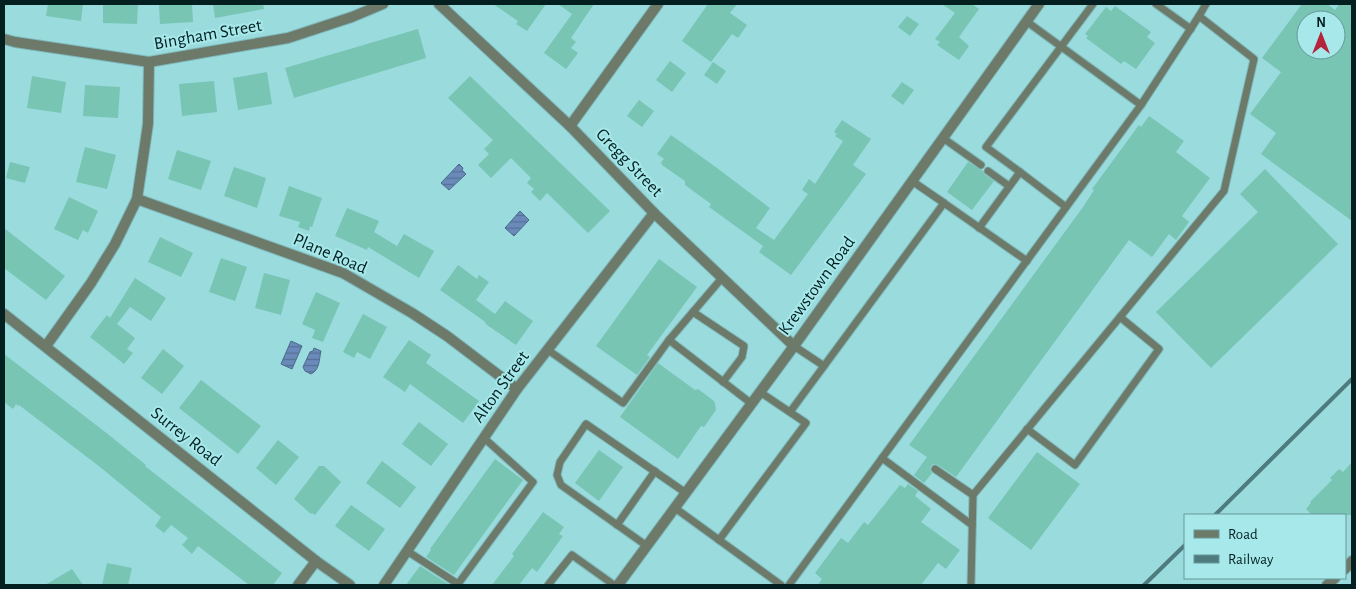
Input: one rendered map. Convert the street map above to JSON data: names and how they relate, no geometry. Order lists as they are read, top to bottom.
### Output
{
  "streets": {
    "street": [
      "Bingham Street",
      "Gregg Street",
      "Plane Road",
      "Krewstown Road",
      "Alton Street",
      "Surrey Road"
    ]
  },
  "crossings": [
    ["Gregg Street", "Krewstown Road"],
    ["Gregg Street", "Alton Street"],
    ["Plane Road", "Alton Street"]
  ],
  "legend": ["Road", "Railway"],
  "north": "top"
}
